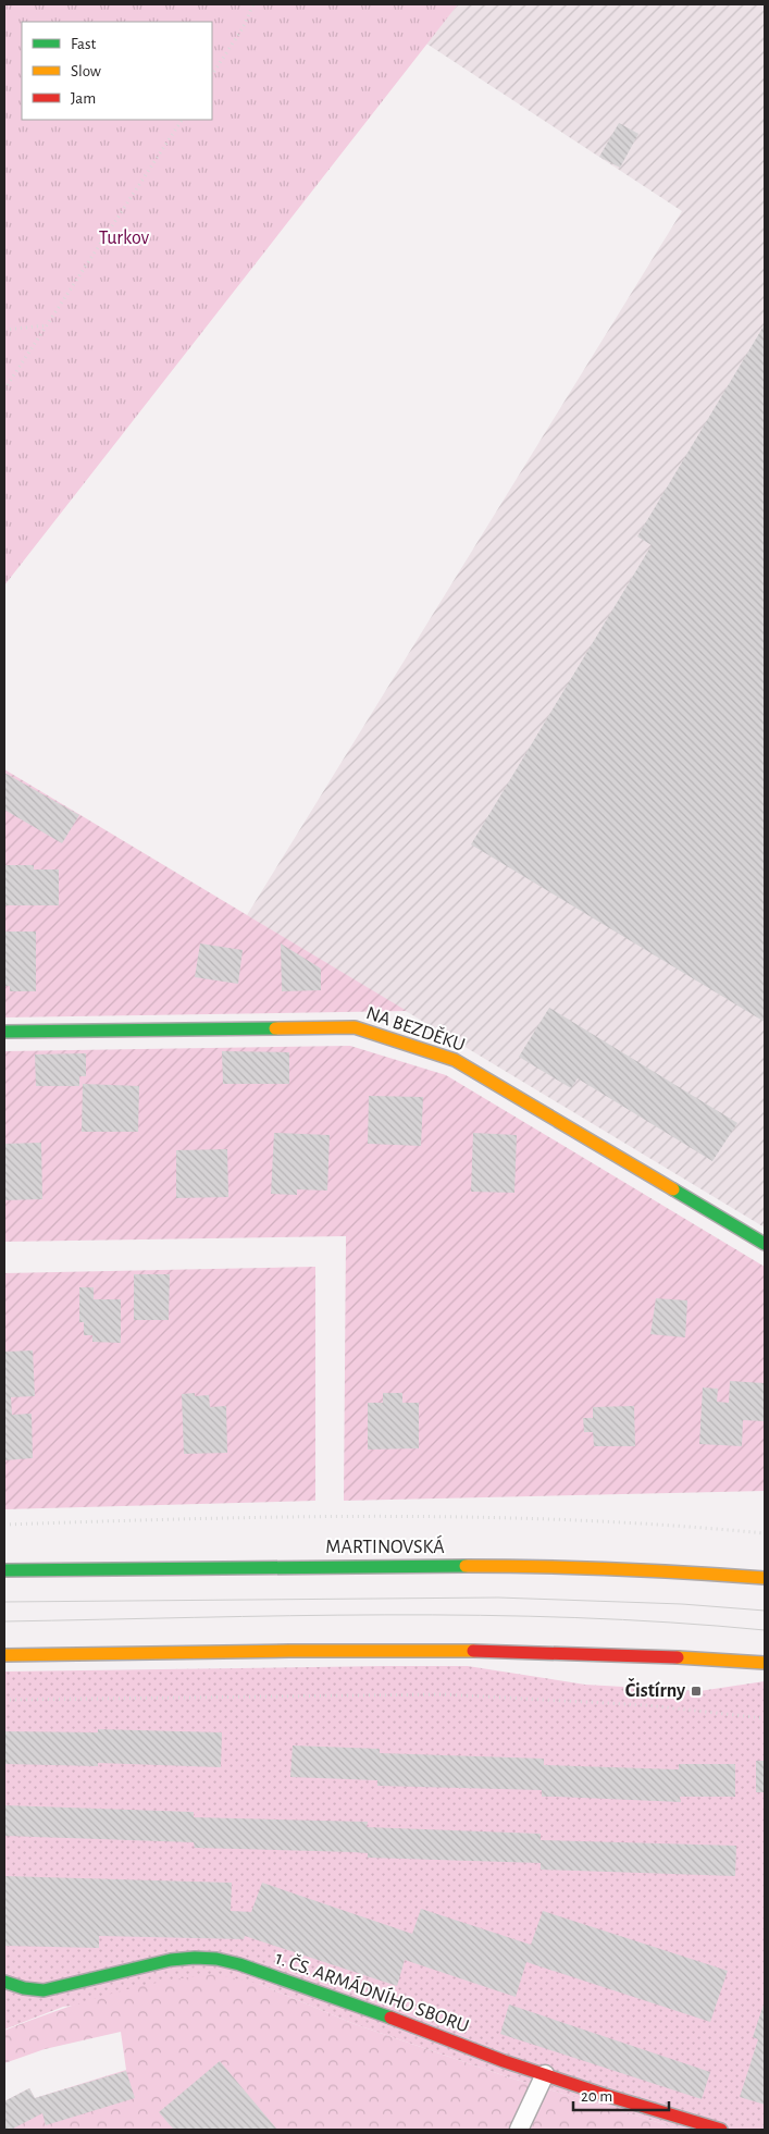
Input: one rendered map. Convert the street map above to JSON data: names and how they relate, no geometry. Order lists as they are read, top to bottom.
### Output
{
  "streets": {
    "street": ["NA BEZDĚKU", "MARTINOVSKÁ", "1. ČS. ARMÁDNÍHO SBORU"]
  },
  "parks": ["Turkov"],
  "places": {
    "transit": ["Čistírny"]
  },
  "legend": ["Fast", "Slow", "Jam"],
  "scale_bar": "20 m"
}
